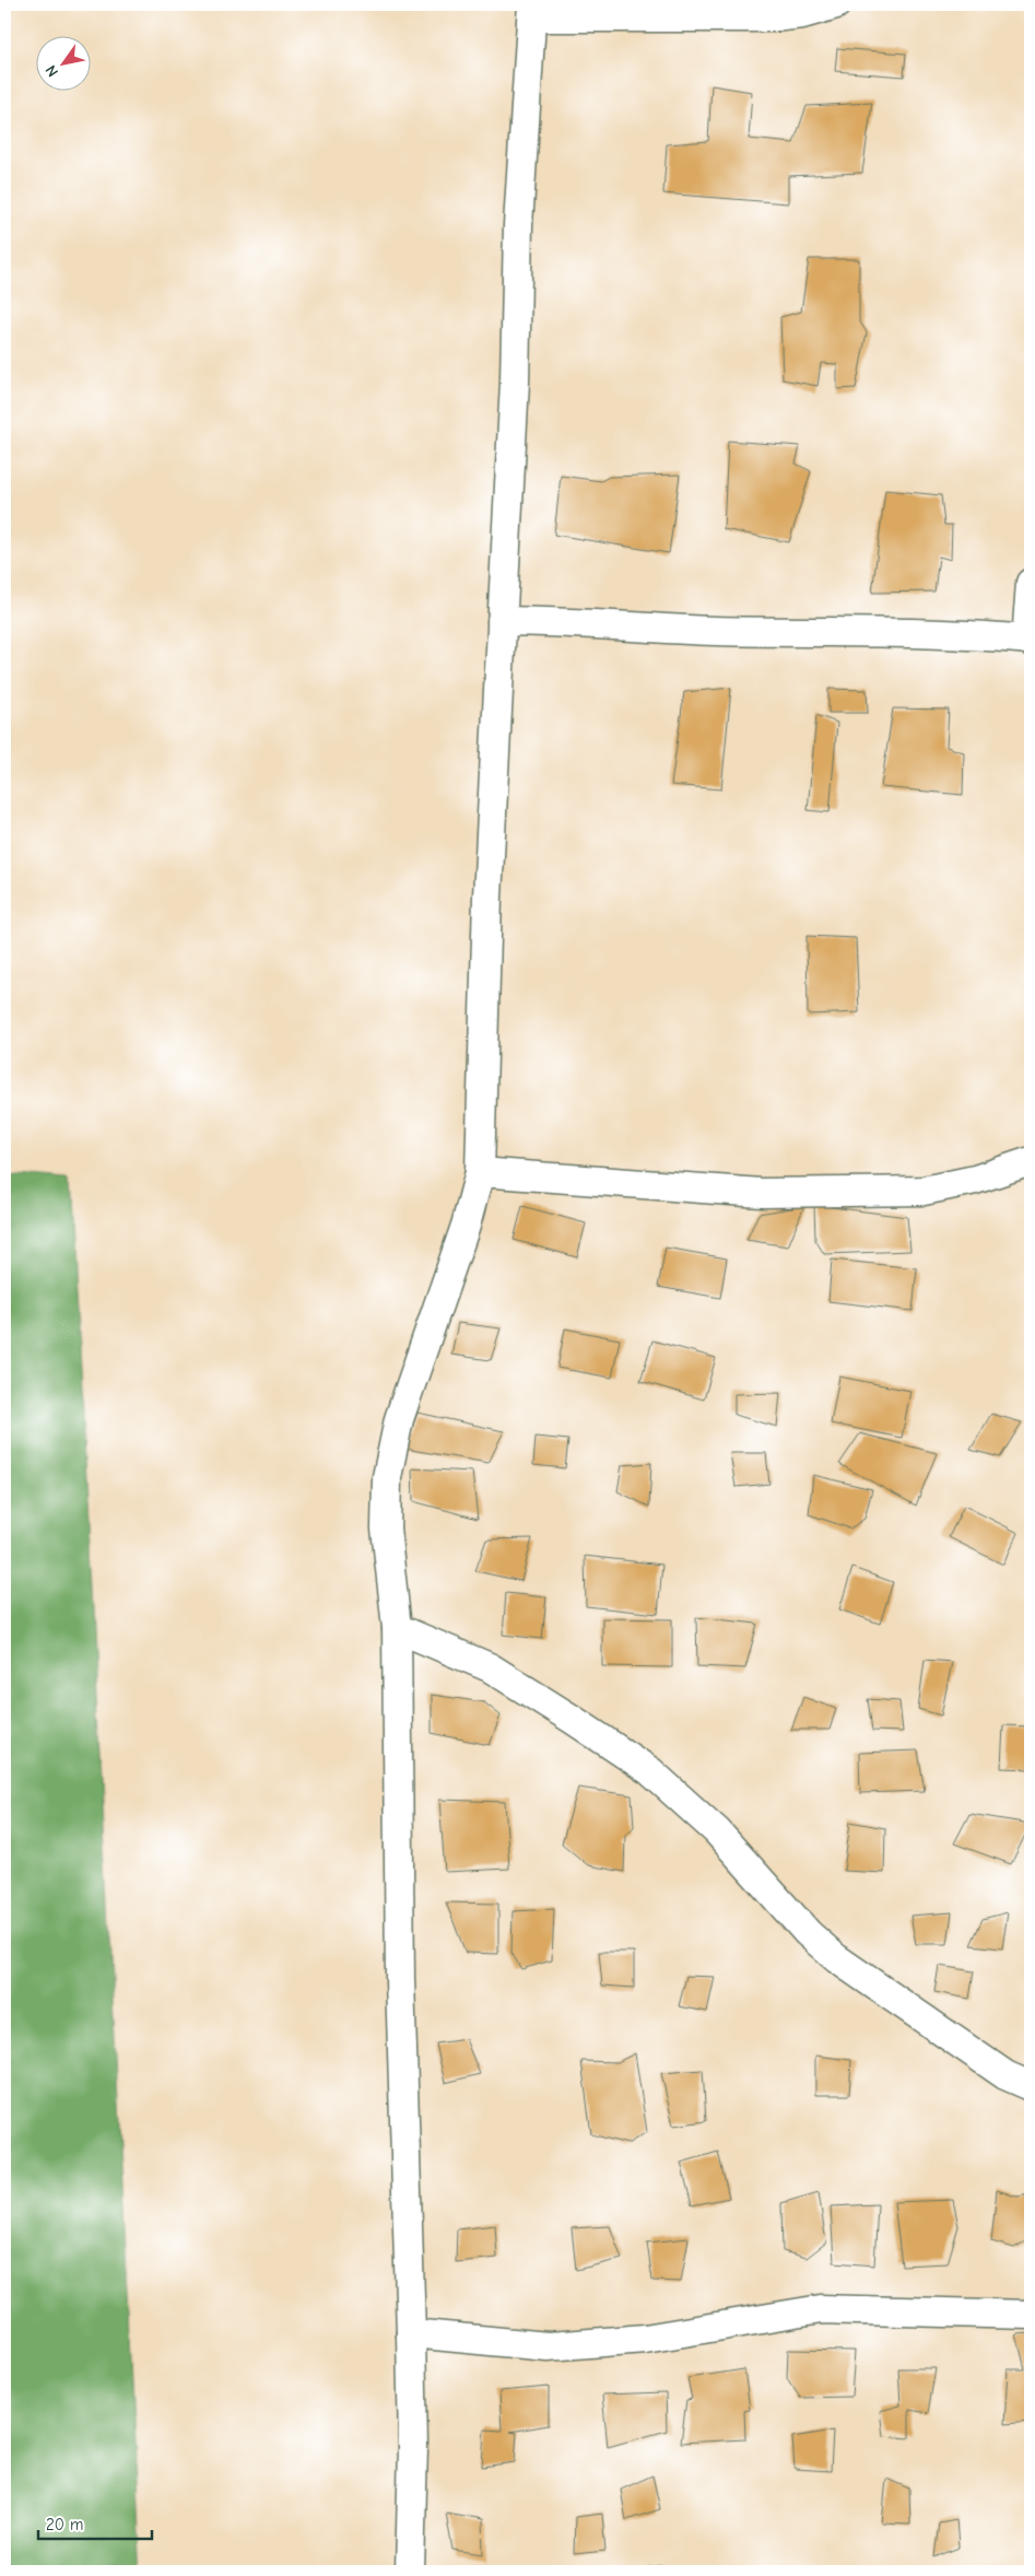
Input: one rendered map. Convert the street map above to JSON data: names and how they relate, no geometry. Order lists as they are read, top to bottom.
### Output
{
  "scale_bar": "20 m",
  "north": "bottom left"
}
